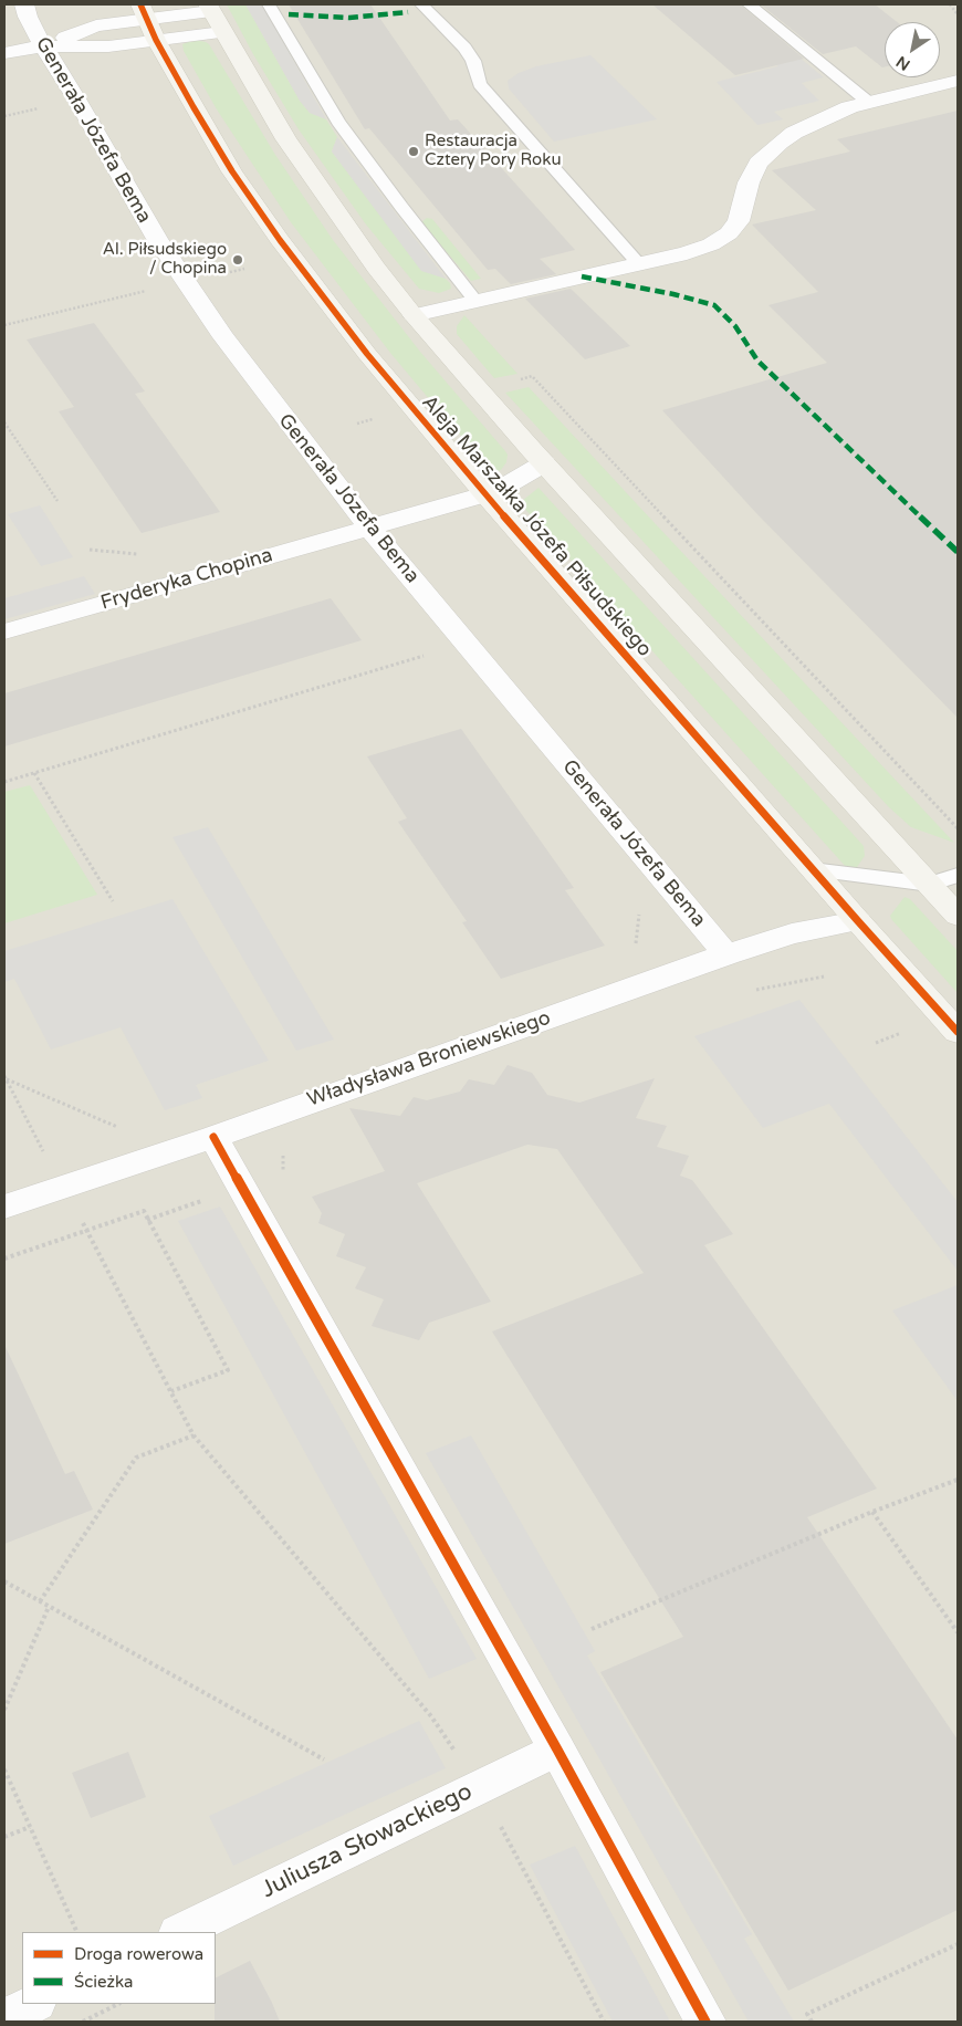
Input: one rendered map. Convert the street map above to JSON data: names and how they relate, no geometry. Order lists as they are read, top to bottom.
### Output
{
  "streets": {
    "street": [
      "Generała Józefa Bema",
      "Aleja Marszałka Józefa Piłsudskiego",
      "Fryderyka Chopina",
      "Władysława Broniewskiego",
      "Juliusza Słowackiego"
    ]
  },
  "crossings": [
    ["Generała Józefa Bema", "Fryderyka Chopina"],
    ["Generała Józefa Bema", "Władysława Broniewskiego"],
    ["Aleja Marszałka Józefa Piłsudskiego", "Fryderyka Chopina"],
    ["Aleja Marszałka Józefa Piłsudskiego", "Władysława Broniewskiego"]
  ],
  "places": ["Restauracja Cztery Pory Roku", "Al. Piłsudskiego / Chopina"],
  "legend": ["Droga rowerowa", "Ścieżka"],
  "north": "bottom left"
}
